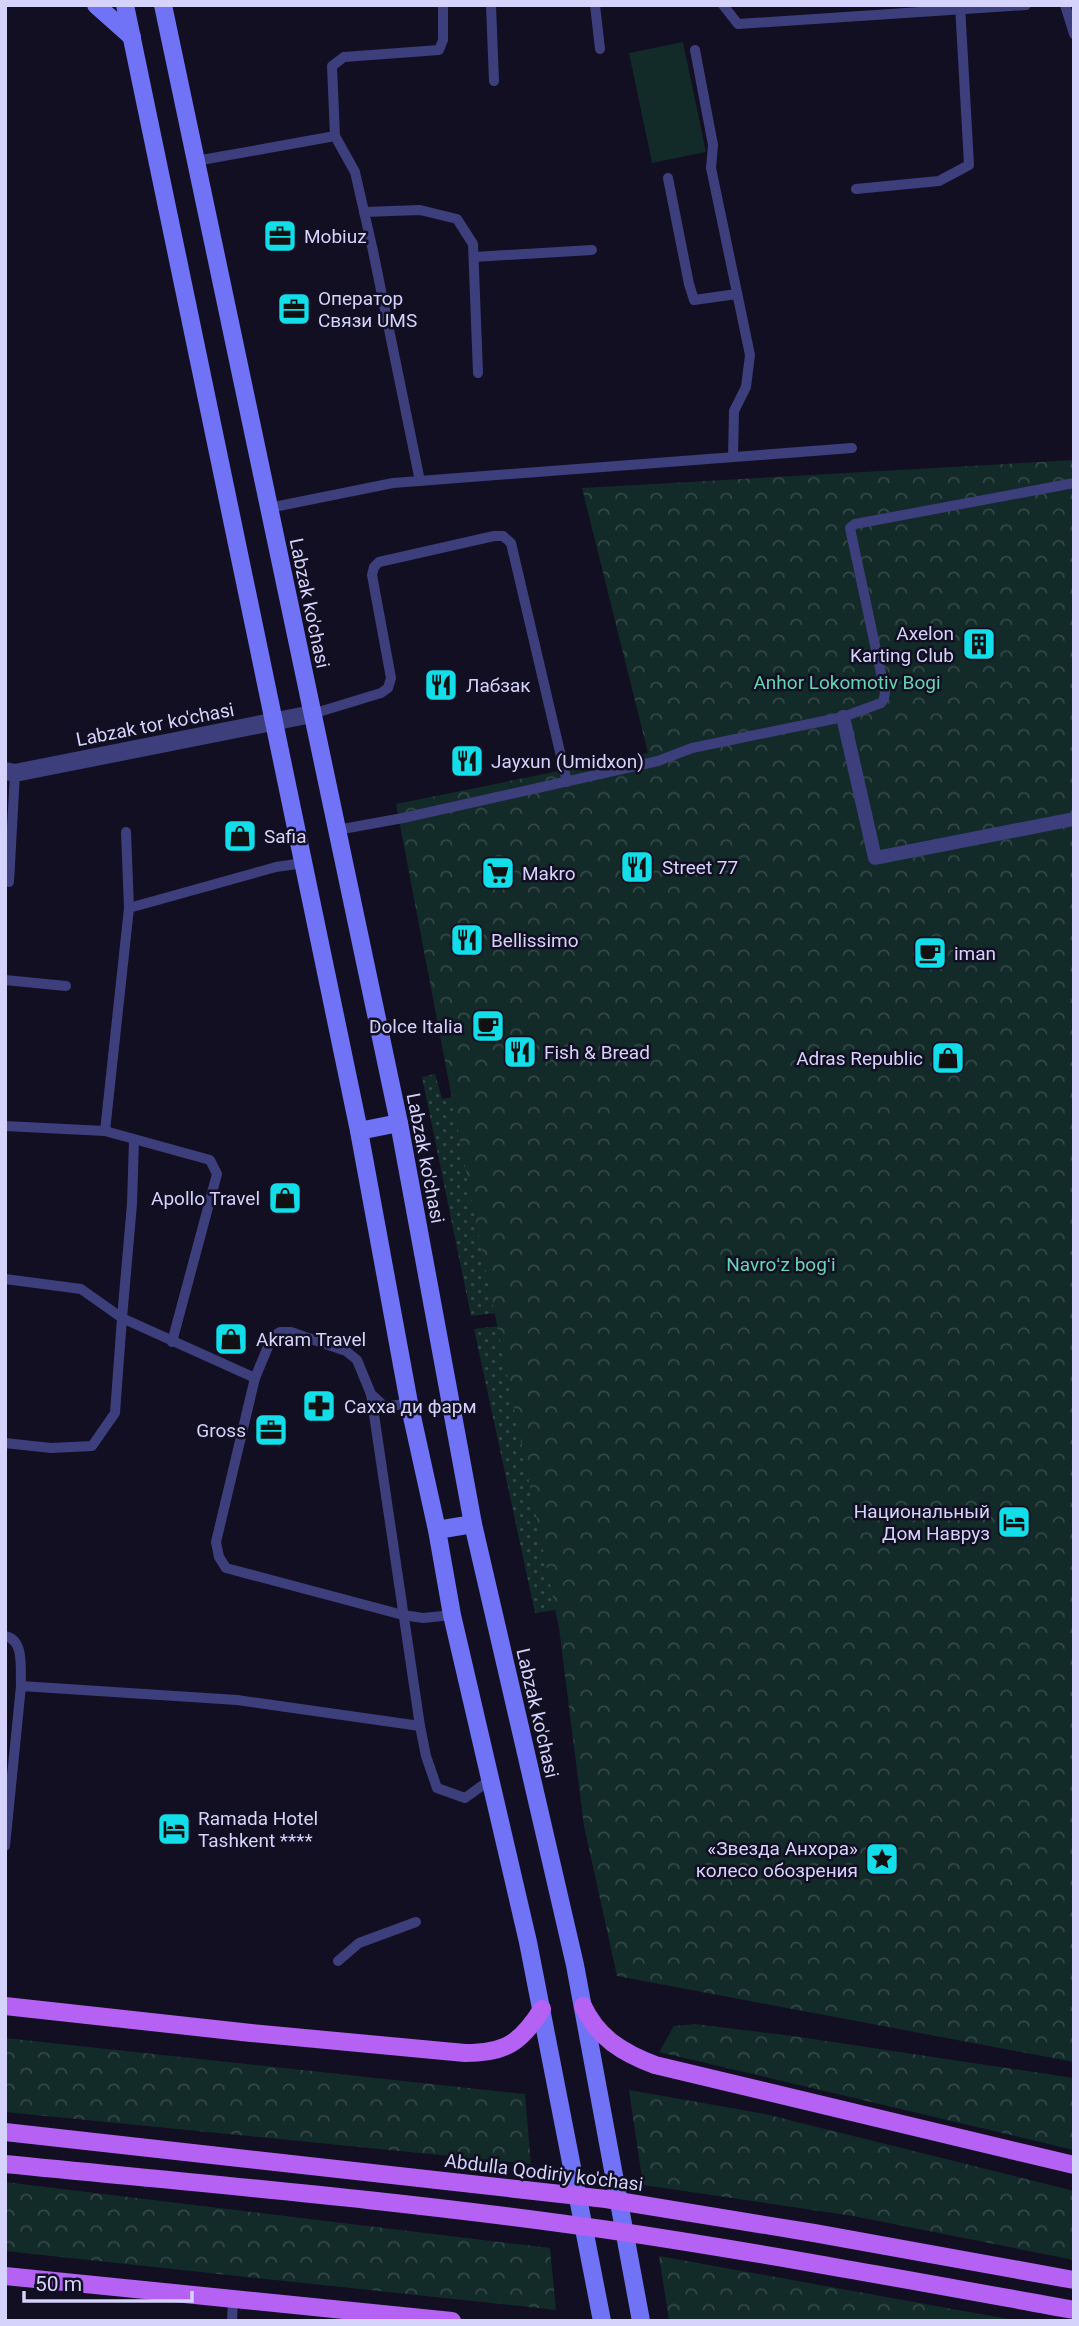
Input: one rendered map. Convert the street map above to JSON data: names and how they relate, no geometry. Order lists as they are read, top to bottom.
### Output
{
  "streets": {
    "main road": ["Labzak ko'chasi", "Abdulla Qodiriy ko'chasi"],
    "street": ["Labzak tor ko'chasi"]
  },
  "crossings": [
    ["Labzak ko'chasi", "Labzak tor ko'chasi"]
  ],
  "parks": ["Anhor Lokomotiv Bogi", "Navroʻz bogʻi"],
  "places": {
    "office": ["Mobiuz", "Оператор Связи UMS", "Gross"],
    "building": ["Axelon Karting Club"],
    "restaurant": [
      "Лабзак",
      "Jayxun (Umidxon)",
      "Street 77",
      "Bellissimo",
      "Fish & Bread"
    ],
    "shop": [
      "Safia",
      "Adras Republic",
      "Apollo Travel",
      "Akram Travel"
    ],
    "supermarket": ["Makro"],
    "cafe": ["iman", "Dolce Italia"],
    "pharmacy": ["Сахха ди фарм"],
    "hotel": ["Национальный Дом Навруз", "Ramada Hotel Tashkent ****"],
    "place": ["«Звезда Анхора» колесо обозрения"]
  },
  "scale_bar": "50 m"
}
